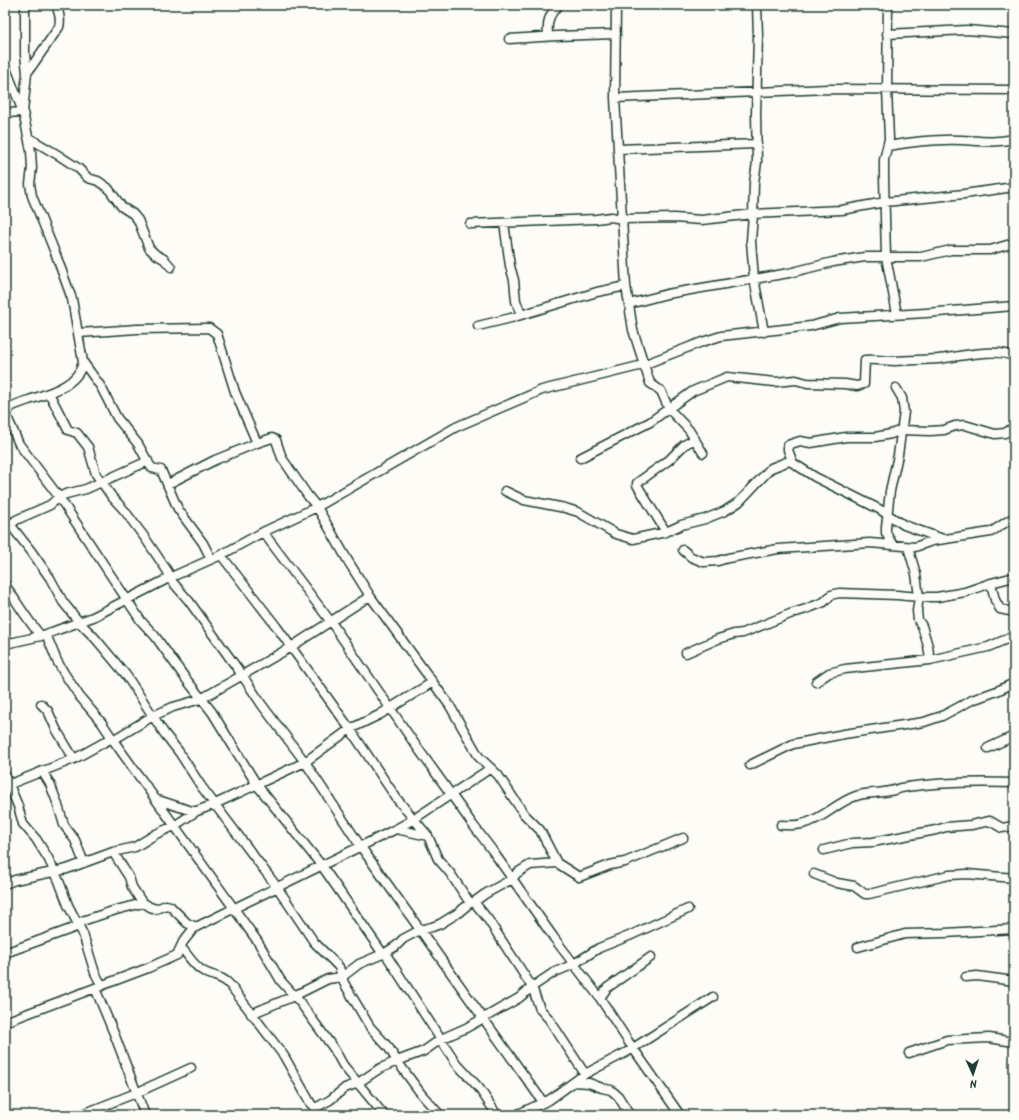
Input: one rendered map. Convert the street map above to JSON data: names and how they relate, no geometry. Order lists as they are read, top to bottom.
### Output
{
  "north": "bottom"
}
